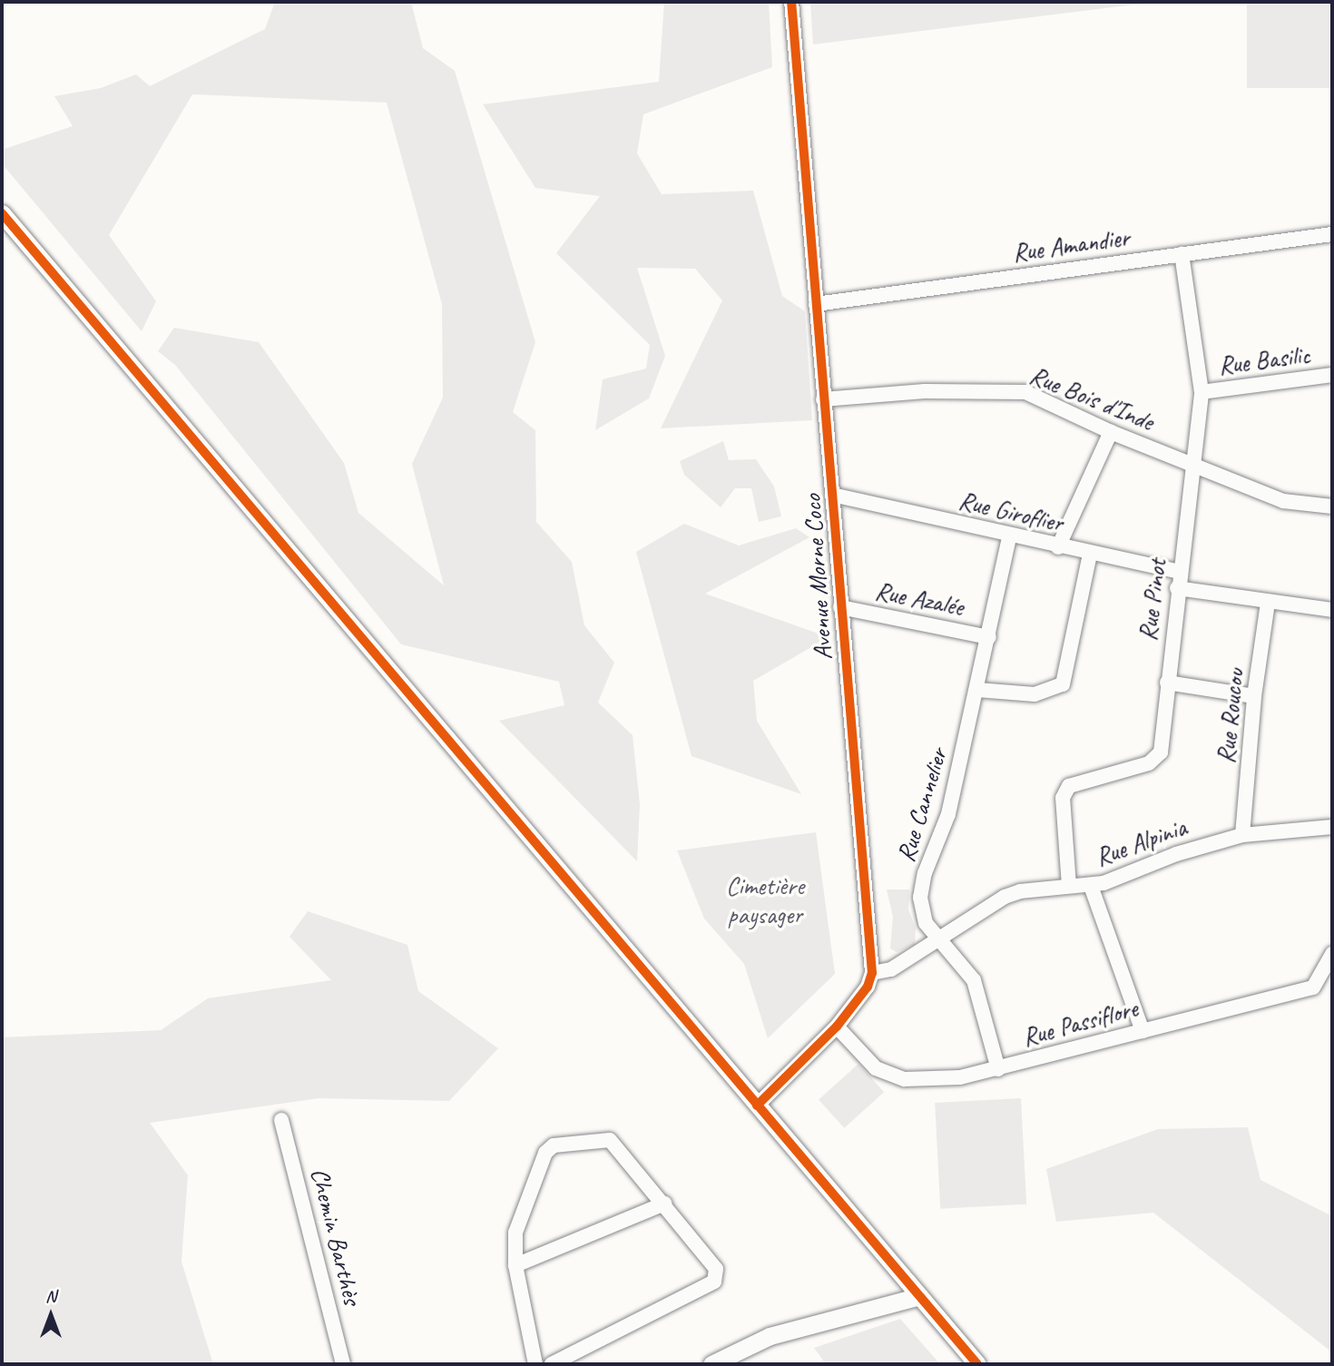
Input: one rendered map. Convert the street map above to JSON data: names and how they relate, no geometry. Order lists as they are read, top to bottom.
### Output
{
  "streets": {
    "street": [
      "Rue Amandier",
      "Rue Basilic",
      "Rue Bois d'Inde",
      "Rue Giroflier",
      "Avenue Morne Coco",
      "Rue Azalée",
      "Rue Pinot",
      "Rue Roucou",
      "Rue Cannelier",
      "Rue Alpinia",
      "Rue Passiflore",
      "Chemin Barthès"
    ]
  },
  "crossings": [
    ["Rue Amandier", "Avenue Morne Coco"],
    ["Rue Amandier", "Rue Pinot"],
    ["Rue Basilic", "Rue Pinot"],
    ["Rue Bois d'Inde", "Avenue Morne Coco"],
    ["Rue Bois d'Inde", "Rue Pinot"],
    ["Rue Giroflier", "Avenue Morne Coco"],
    ["Rue Giroflier", "Rue Pinot"],
    ["Rue Giroflier", "Rue Cannelier"],
    ["Avenue Morne Coco", "Rue Azalée"],
    ["Avenue Morne Coco", "Rue Alpinia"],
    ["Rue Azalée", "Rue Cannelier"],
    ["Rue Pinot", "Rue Alpinia"],
    ["Rue Roucou", "Rue Alpinia"],
    ["Rue Cannelier", "Rue Alpinia"],
    ["Rue Cannelier", "Rue Passiflore"]
  ],
  "parks": ["Cimetière paysager"],
  "north": "top"
}
